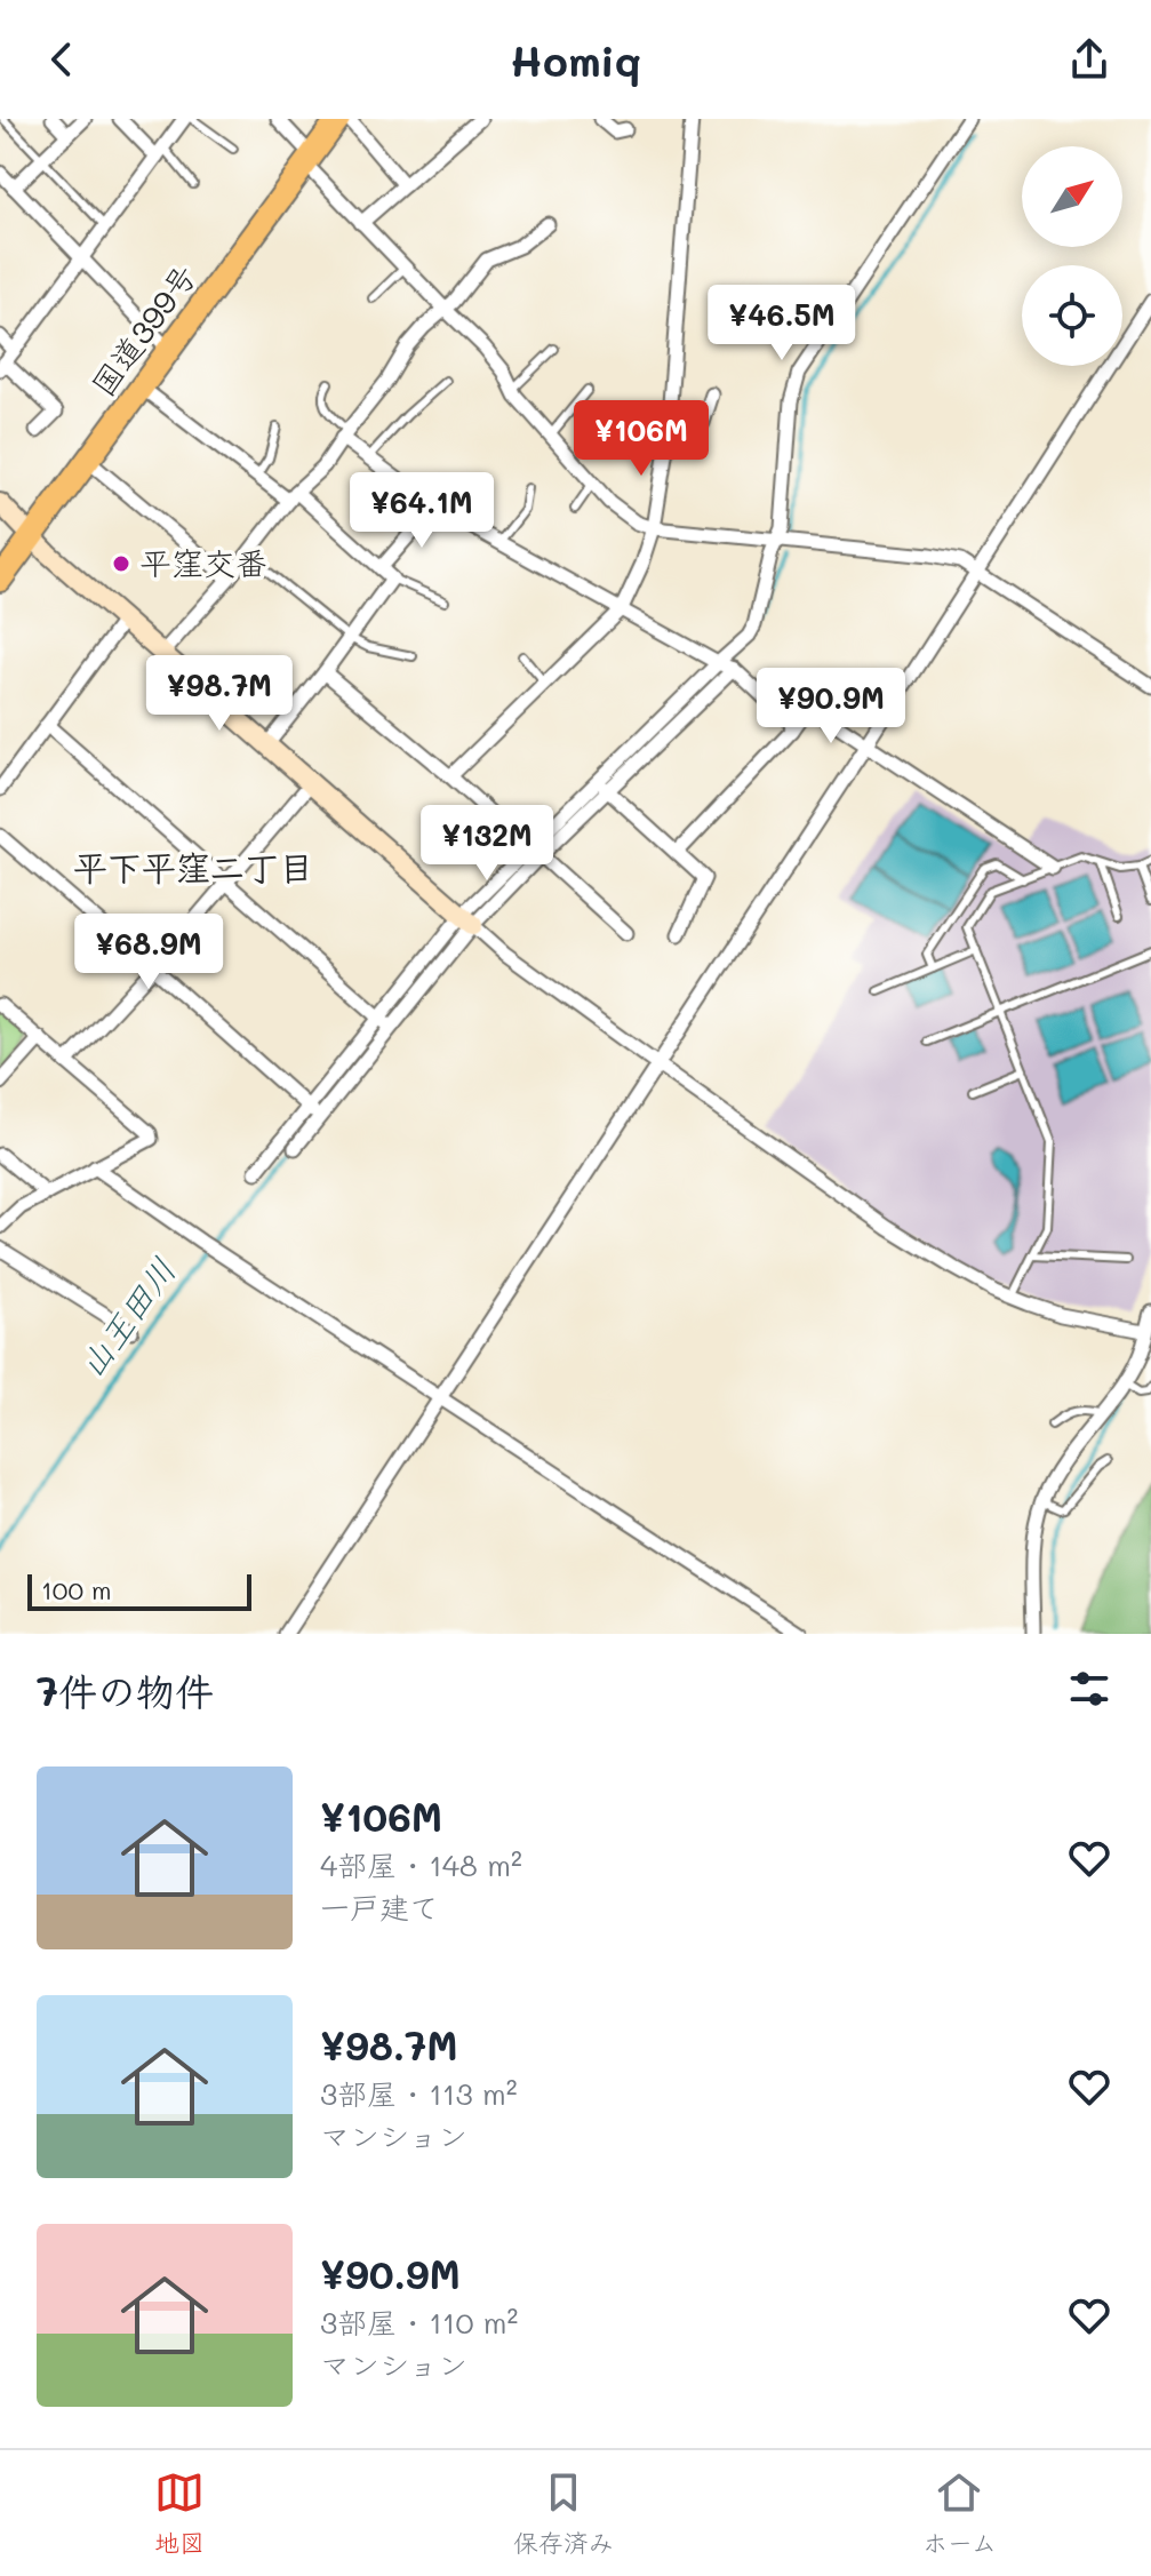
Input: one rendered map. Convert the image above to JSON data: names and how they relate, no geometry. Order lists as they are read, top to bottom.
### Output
{
  "streets": {
    "highway": ["国道399号"]
  },
  "districts": ["平下平窪二丁目"],
  "water": ["山王田川"],
  "places": ["平窪交番"],
  "scale_bar": "100 m",
  "north": "top right",
  "page": {
    "header": "Homiq",
    "price": [
      "¥46.5M",
      "¥106M",
      "¥64.1M",
      "¥98.7M",
      "¥90.9M",
      "¥132M",
      "¥68.9M"
    ],
    "scale": "100 m",
    "heading": "7件の物件",
    "list": [
      {
        "name": "¥106M",
        "note": "4部屋 · 148 m² · 一戸建て"
      },
      {
        "name": "¥98.7M",
        "note": "3部屋 · 113 m² · マンション"
      },
      {
        "name": "¥90.9M",
        "note": "3部屋 · 110 m² · マンション"
      }
    ],
    "tabs": ["地図", "保存済み", "ホーム"]
  }
}
